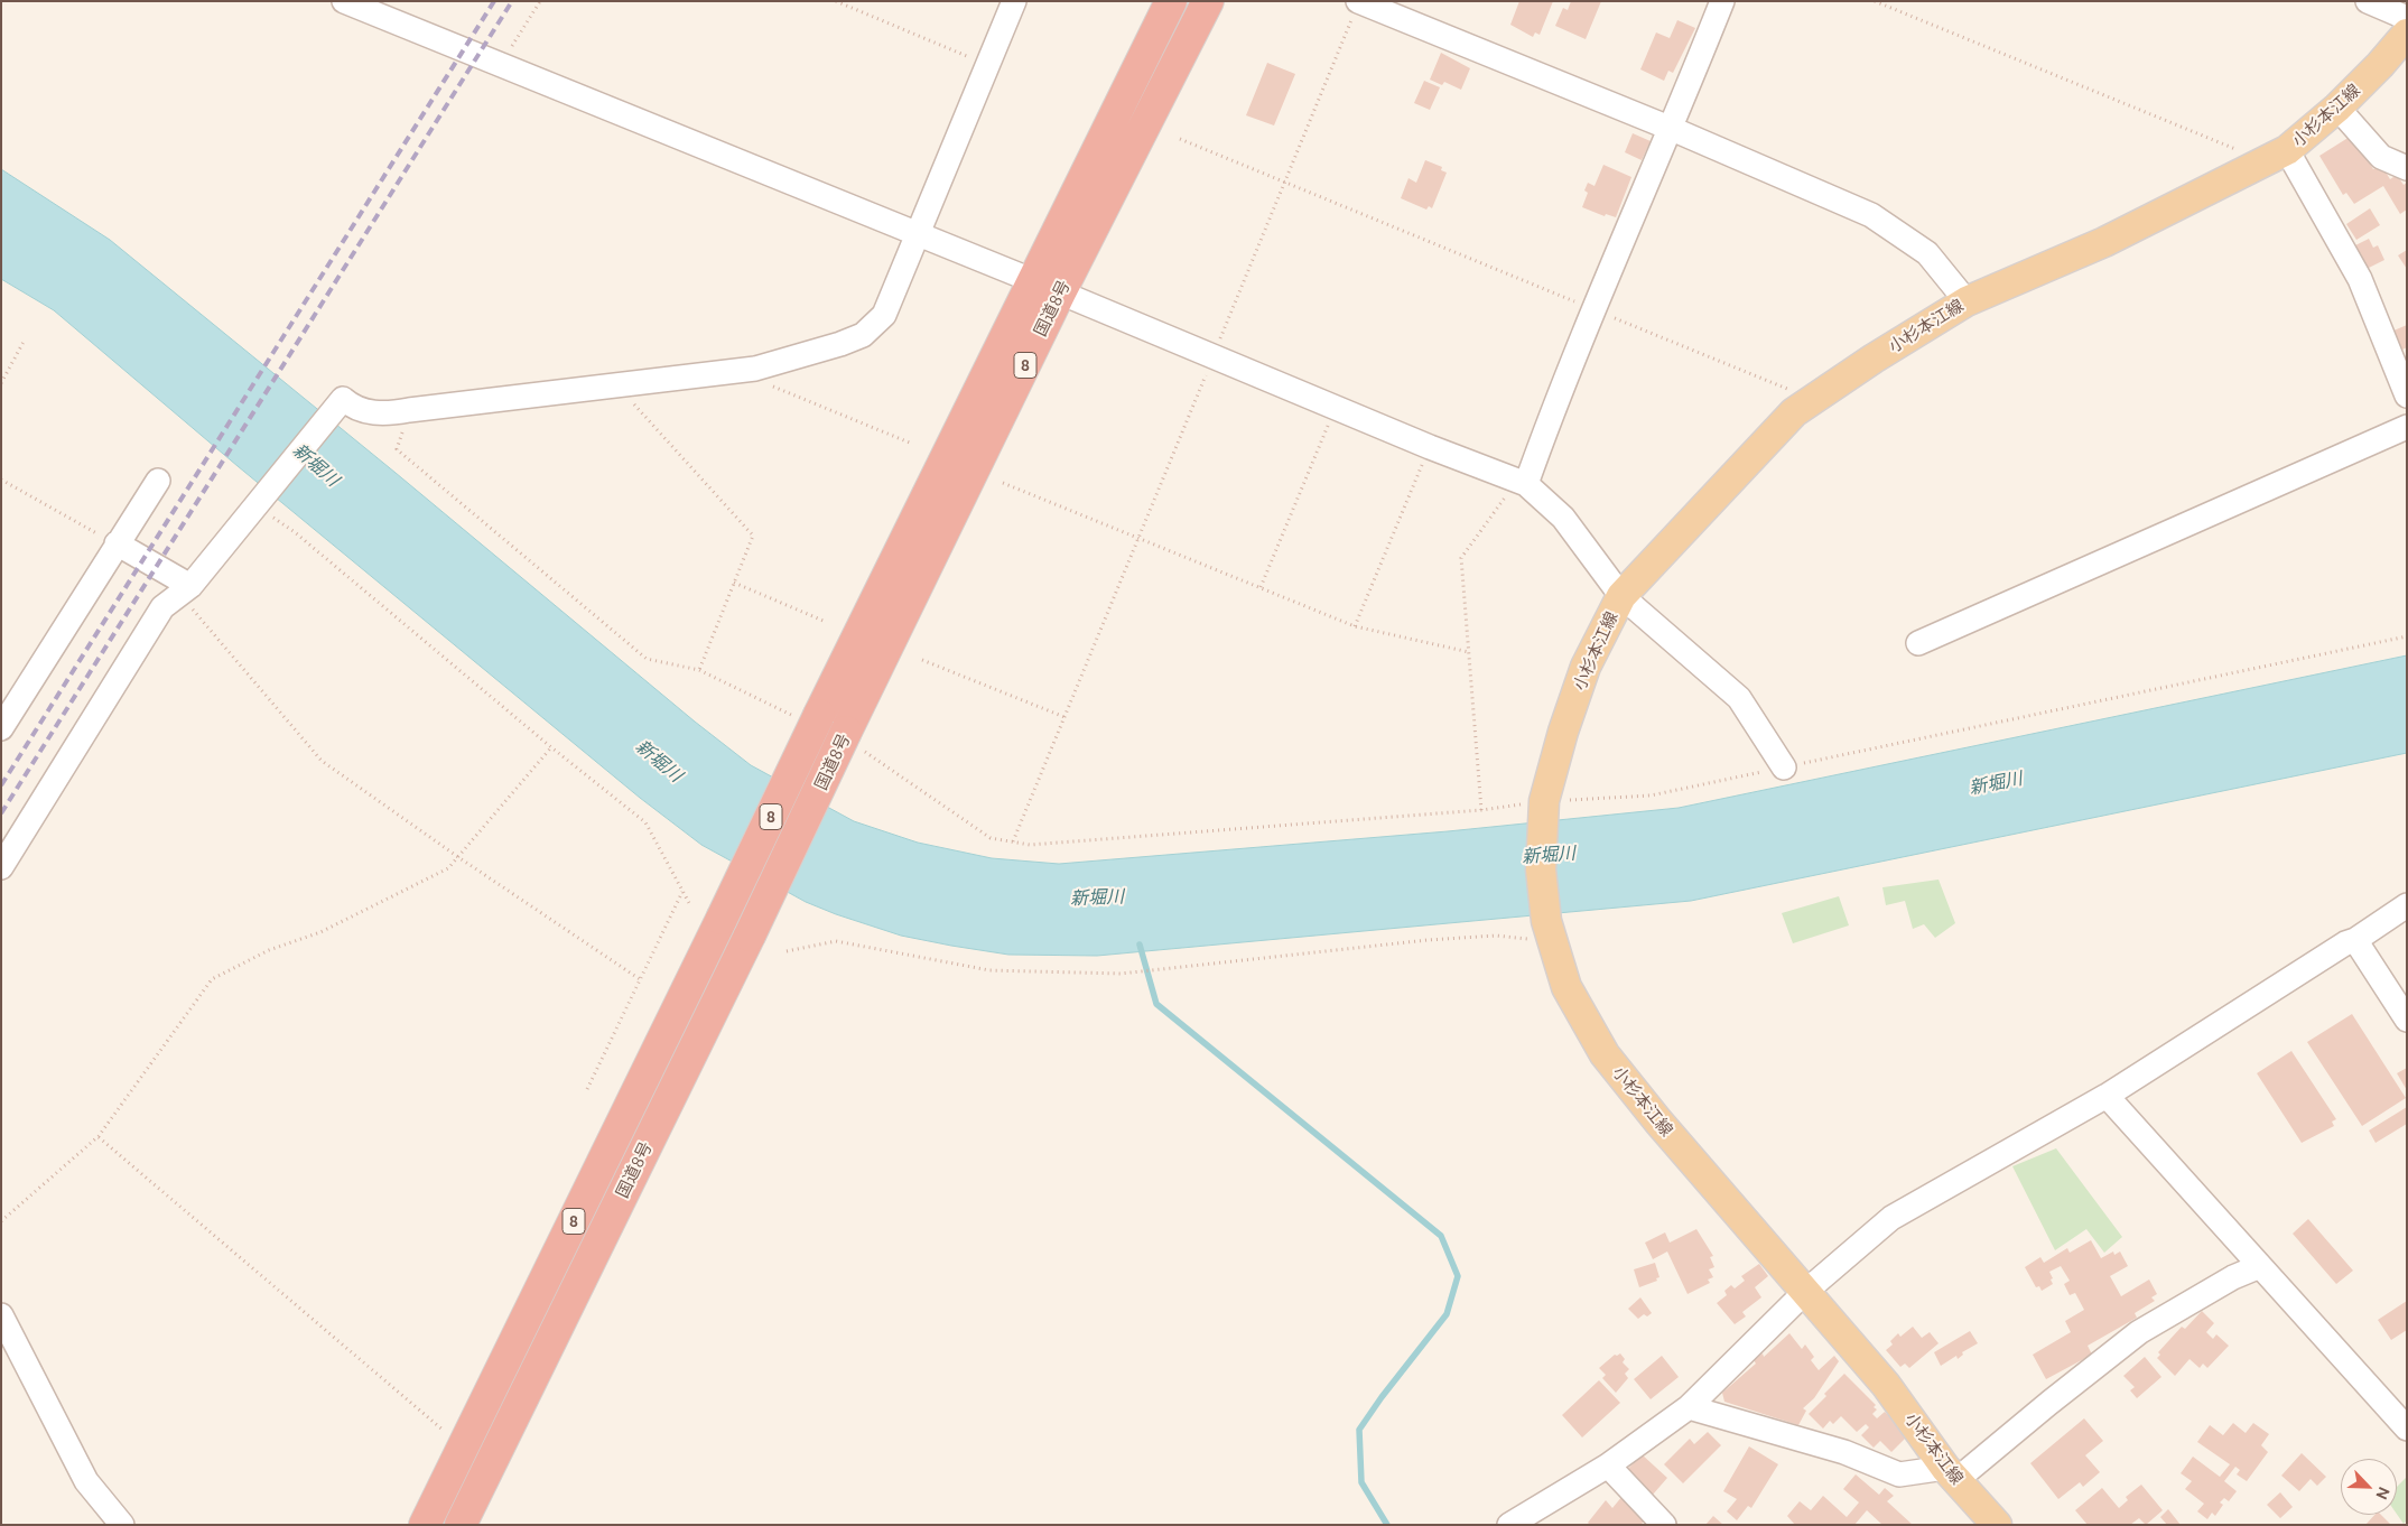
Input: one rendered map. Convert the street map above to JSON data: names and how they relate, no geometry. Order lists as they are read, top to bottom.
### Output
{
  "streets": {
    "highway": ["国道8号", "8"],
    "main road": ["小杉本江線"]
  },
  "water": ["新堀川"],
  "north": "bottom right"
}
